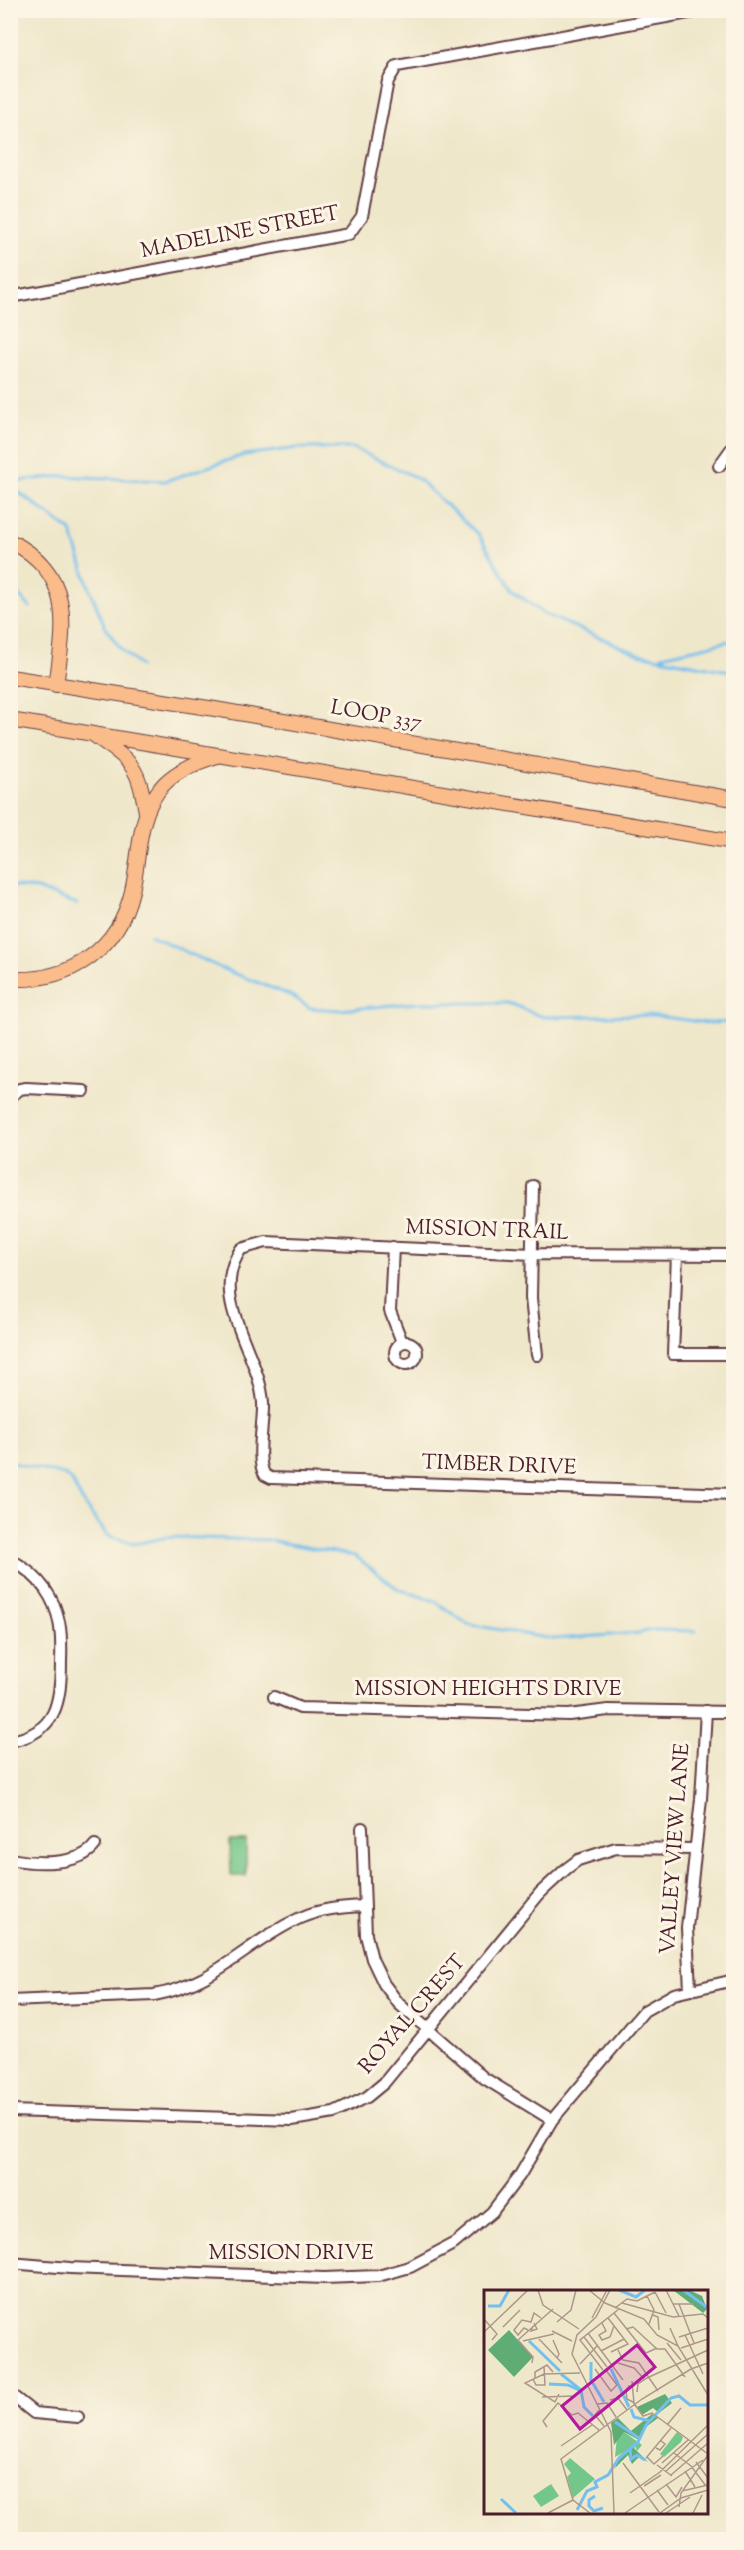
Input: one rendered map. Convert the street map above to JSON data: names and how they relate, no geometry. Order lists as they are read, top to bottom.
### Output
{
  "streets": {
    "main road": ["LOOP 337"],
    "street": [
      "MADELINE STREET",
      "MISSION TRAIL",
      "TIMBER DRIVE",
      "MISSION HEIGHTS DRIVE",
      "VALLEY VIEW LANE",
      "ROYAL CREST",
      "MISSION DRIVE"
    ]
  },
  "crossings": [
    ["MISSION TRAIL", "TIMBER DRIVE"],
    ["MISSION HEIGHTS DRIVE", "VALLEY VIEW LANE"],
    ["VALLEY VIEW LANE", "ROYAL CREST"],
    ["VALLEY VIEW LANE", "MISSION DRIVE"]
  ]
}
